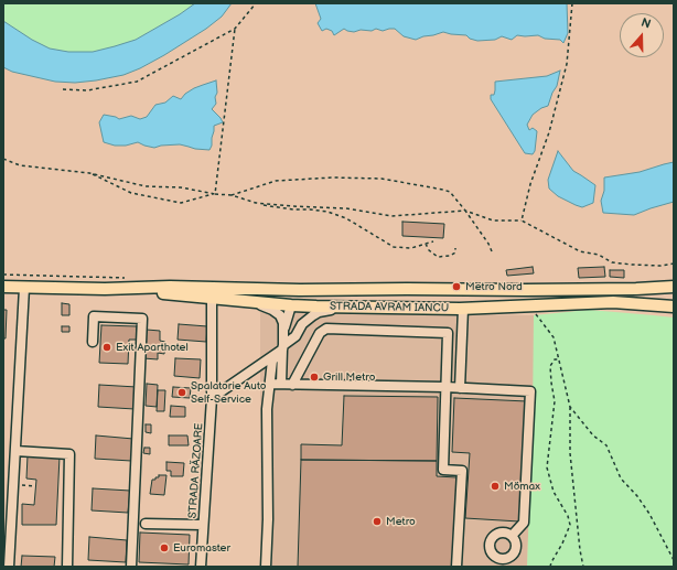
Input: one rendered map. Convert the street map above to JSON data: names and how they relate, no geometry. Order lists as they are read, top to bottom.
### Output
{
  "streets": {
    "main road": ["STRADA AVRAM IANCU"],
    "street": ["STRADA RĂZOARE"]
  },
  "crossings": [
    ["STRADA AVRAM IANCU", "STRADA RĂZOARE"]
  ],
  "places": [
    "Metro Nord",
    "Exit Aparthotel",
    "Grill Metro",
    "Spalatorie Auto Self-Service",
    "Mömax",
    "Metro",
    "Euromaster"
  ],
  "north": "top"
}
